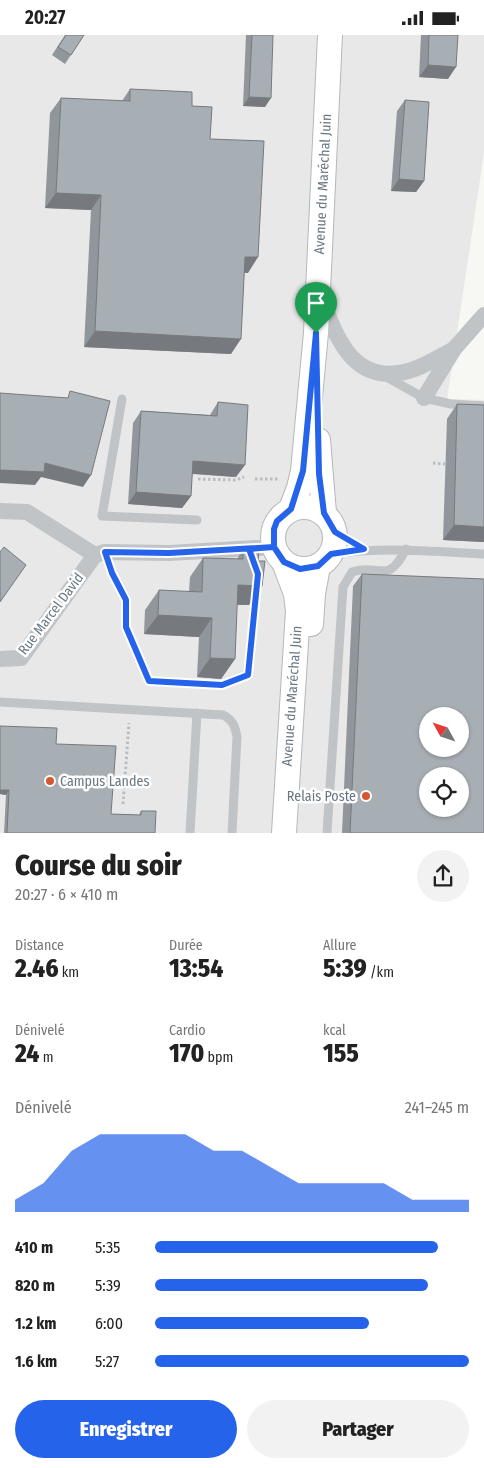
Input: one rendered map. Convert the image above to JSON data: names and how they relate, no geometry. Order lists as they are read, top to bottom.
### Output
{
  "streets": {
    "main road": ["Avenue du Maréchal Juin"],
    "street": ["Rue Marcel David"]
  },
  "places": ["Campus Landes", "Relais Poste"],
  "north": "top left",
  "page": {
    "status": "20:27",
    "heading": ["Course du soir", "20:27 · 6 × 410 m"],
    "stats": [
      ["Distance", "2.46 km"],
      ["Durée", "13:54"],
      ["Allure", "5:39 /km"],
      ["Dénivelé", "24 m"],
      ["Cardio", "170 bpm"],
      ["kcal", "155"]
    ],
    "chart": ["Dénivelé", "241–245 m"],
    "list": [
      {
        "name": "410 m",
        "note": "5:35"
      },
      {
        "name": "820 m",
        "note": "5:39"
      },
      {
        "name": "1.2 km",
        "note": "6:00"
      },
      {
        "name": "1.6 km",
        "note": "5:27"
      }
    ],
    "buttons": ["Enregistrer", "Partager"]
  }
}
